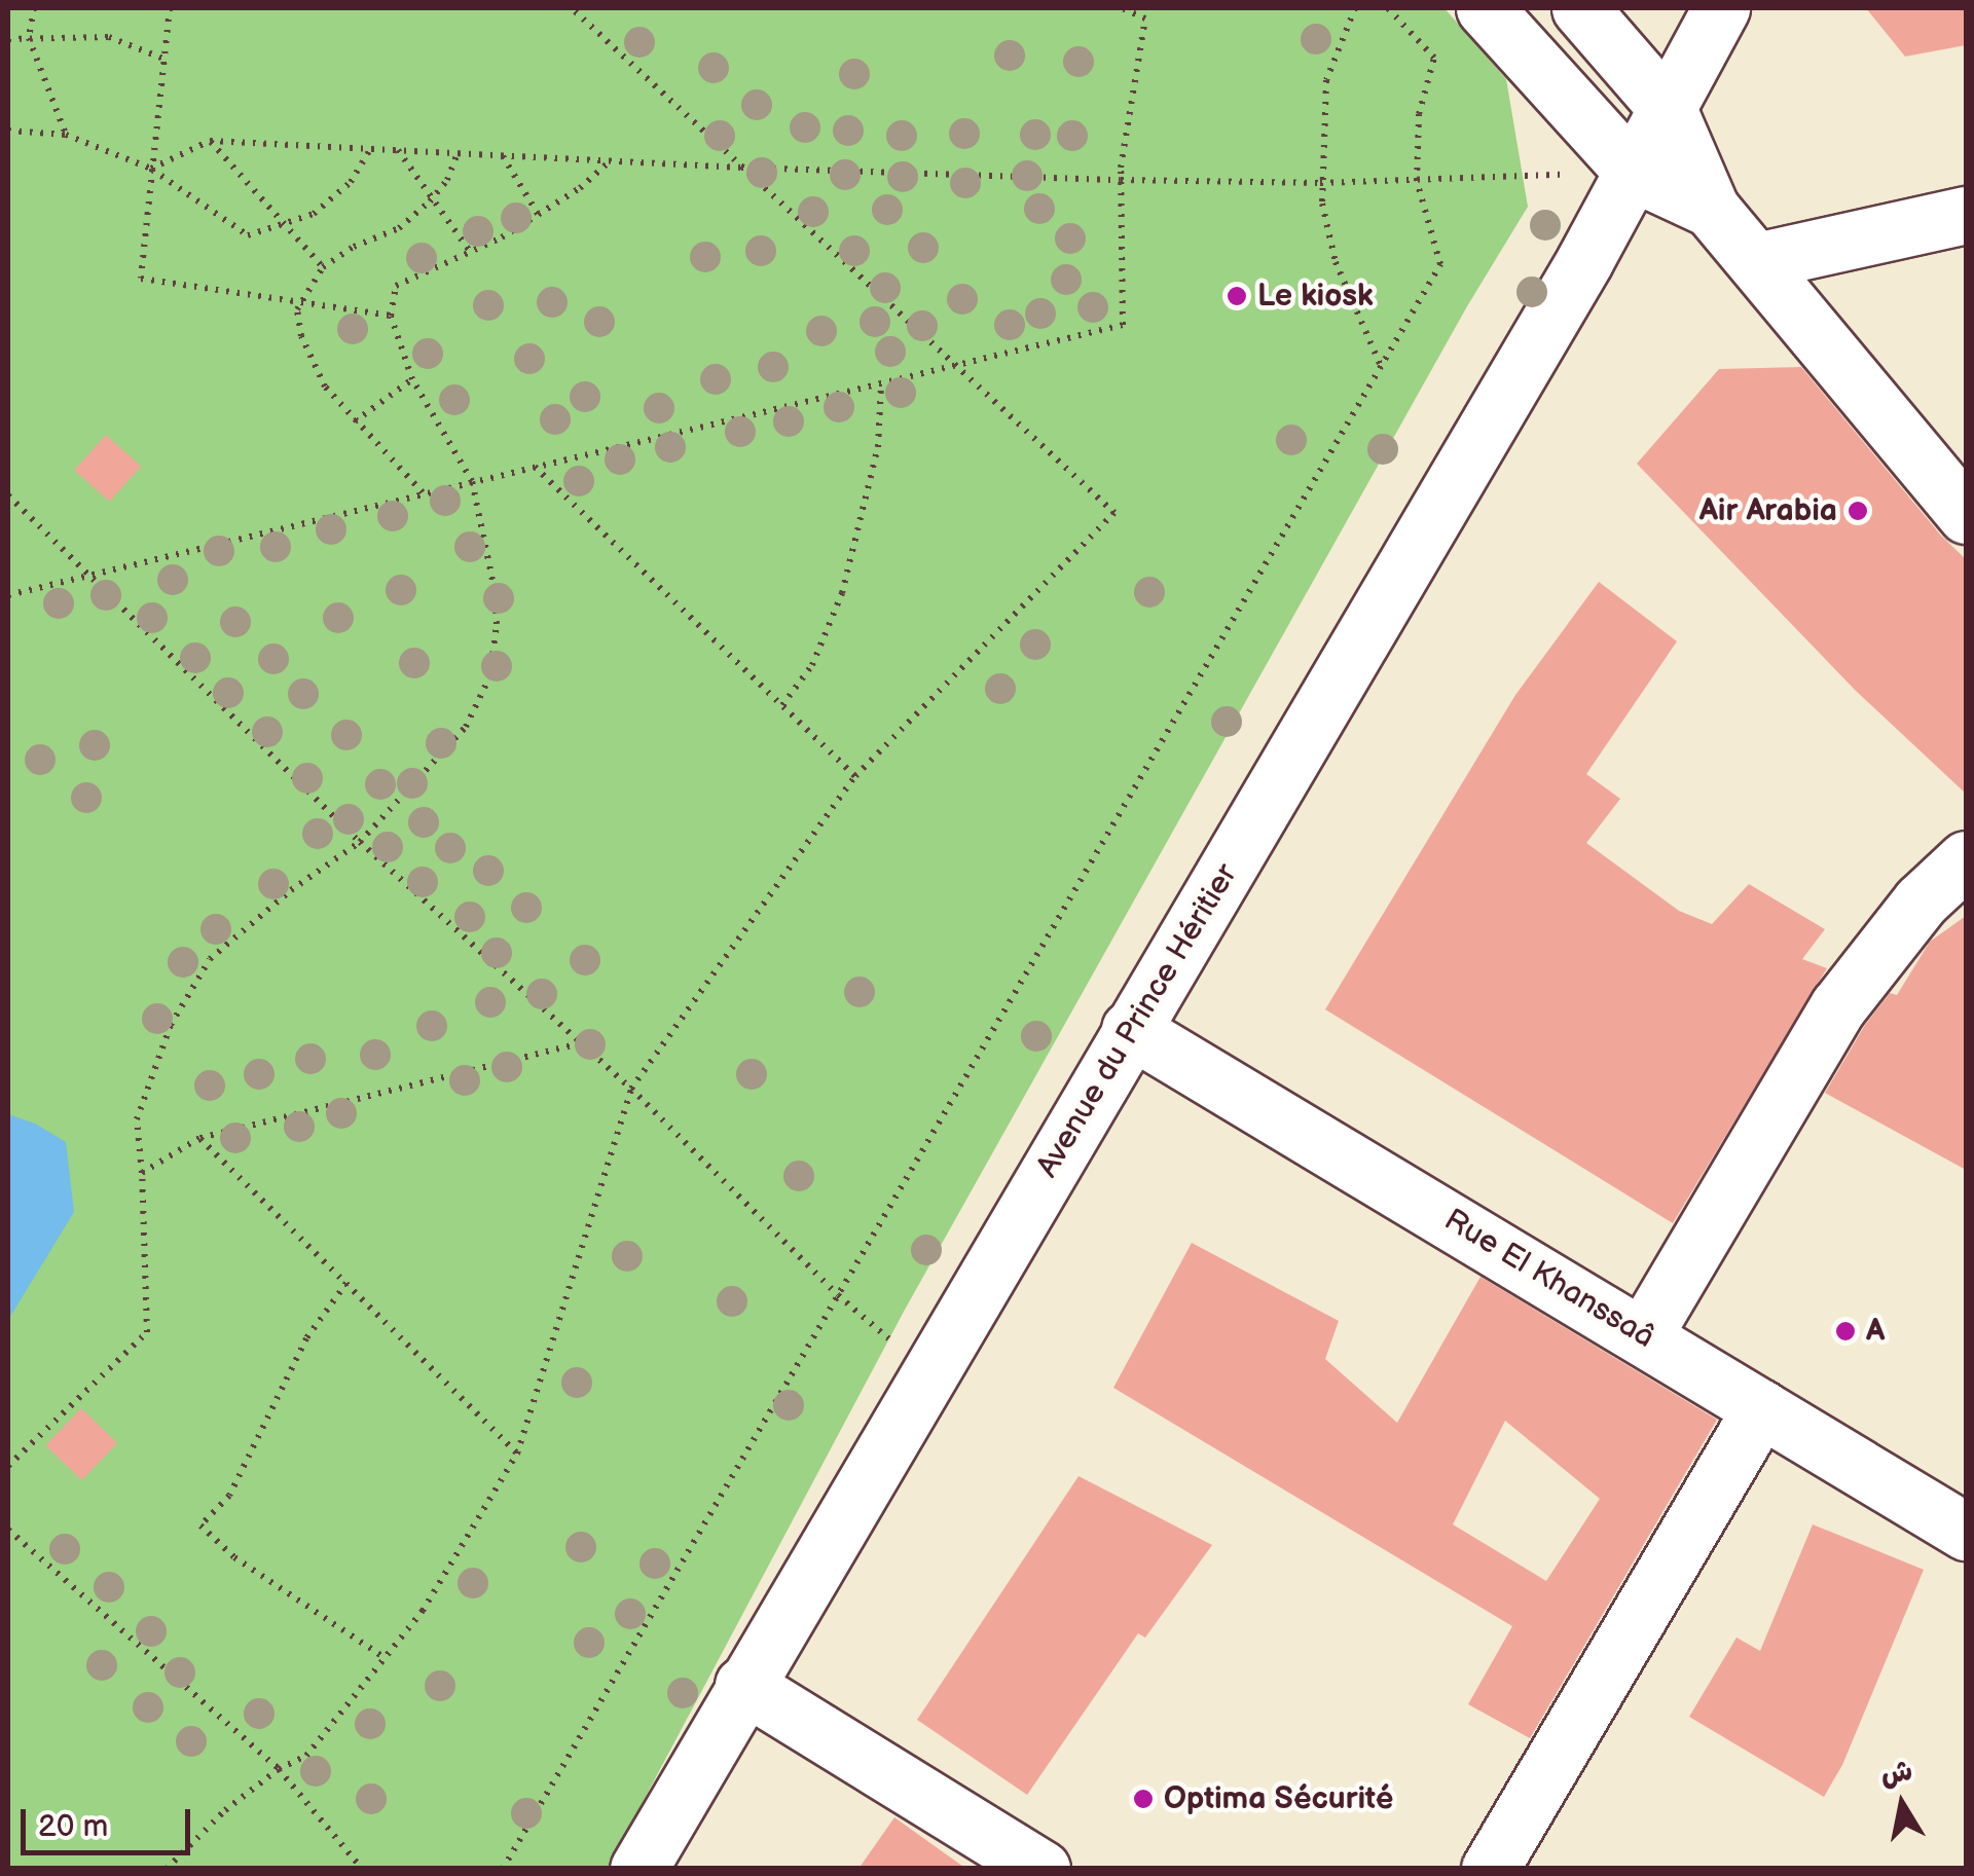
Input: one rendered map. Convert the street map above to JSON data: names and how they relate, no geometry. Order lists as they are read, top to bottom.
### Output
{
  "streets": {
    "street": ["Avenue du Prince Héritier", "Rue El Khanssaâ"]
  },
  "crossings": [
    ["Avenue du Prince Héritier", "Rue El Khanssaâ"]
  ],
  "places": [
    "Le kiosk",
    "Air Arabia",
    "A",
    "Optima Sécurité"
  ],
  "scale_bar": "20 m",
  "north": "top"
}
